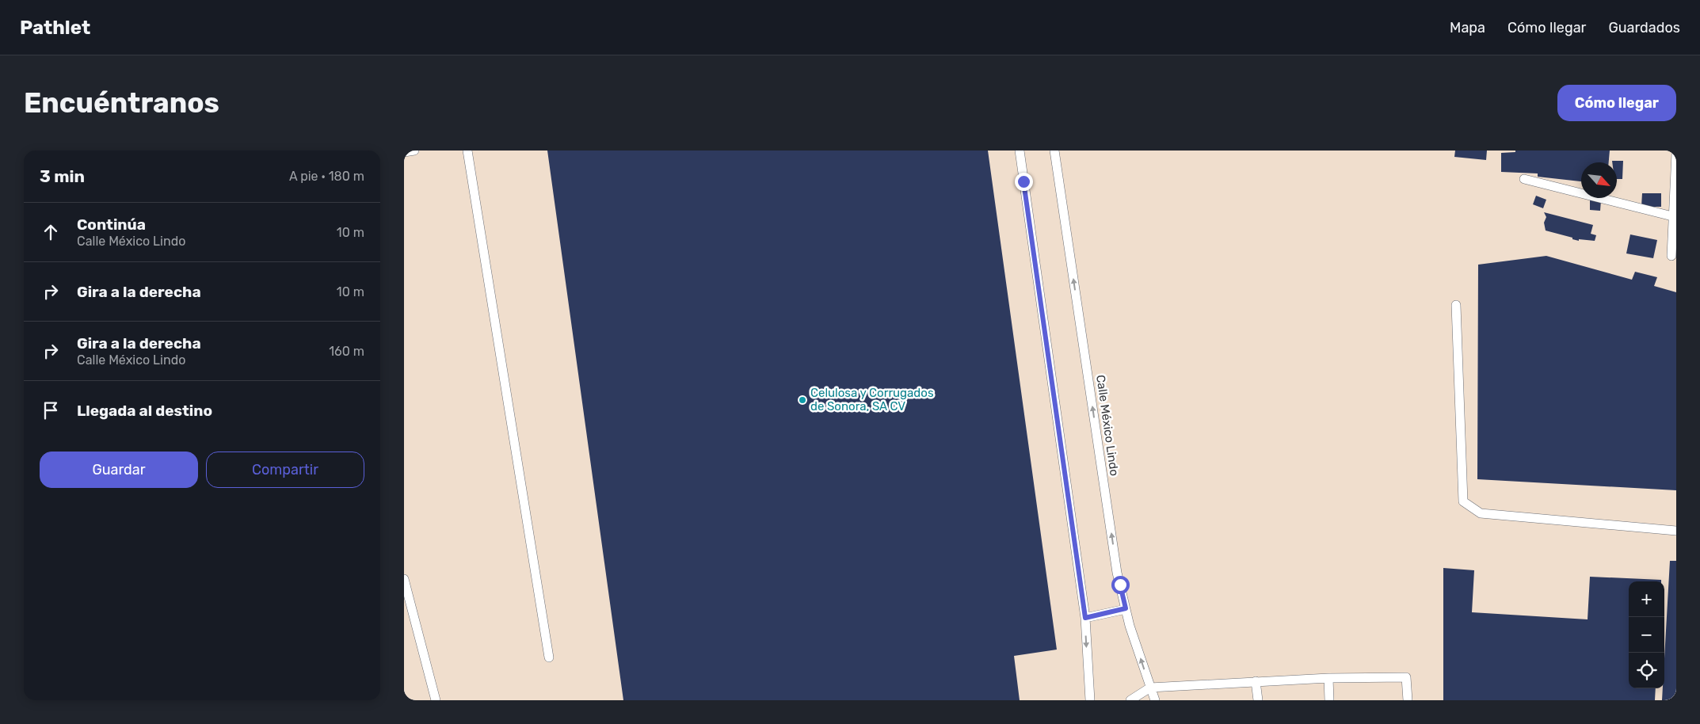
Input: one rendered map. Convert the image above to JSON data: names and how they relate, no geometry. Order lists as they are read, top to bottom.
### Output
{
  "streets": {
    "lane": ["Calle México Lindo"]
  },
  "places": ["Celulosa y Corrugados de Sonora, SA CV"],
  "north": "bottom right",
  "page": {
    "header": "Pathlet",
    "nav": ["Mapa", "Cómo llegar", "Guardados"],
    "buttons": [
      "Cómo llegar",
      ["Guardar", "Compartir"]
    ],
    "title": "Encuéntranos",
    "heading": ["3 min", "A pie · 180 m"],
    "list": [
      ["Continúa", "Calle México Lindo", "10 m"],
      ["Gira a la derecha", "10 m"],
      ["Gira a la derecha", "Calle México Lindo", "160 m"],
      "Llegada al destino"
    ],
    "map_buttons": ["+", "−"]
  }
}
